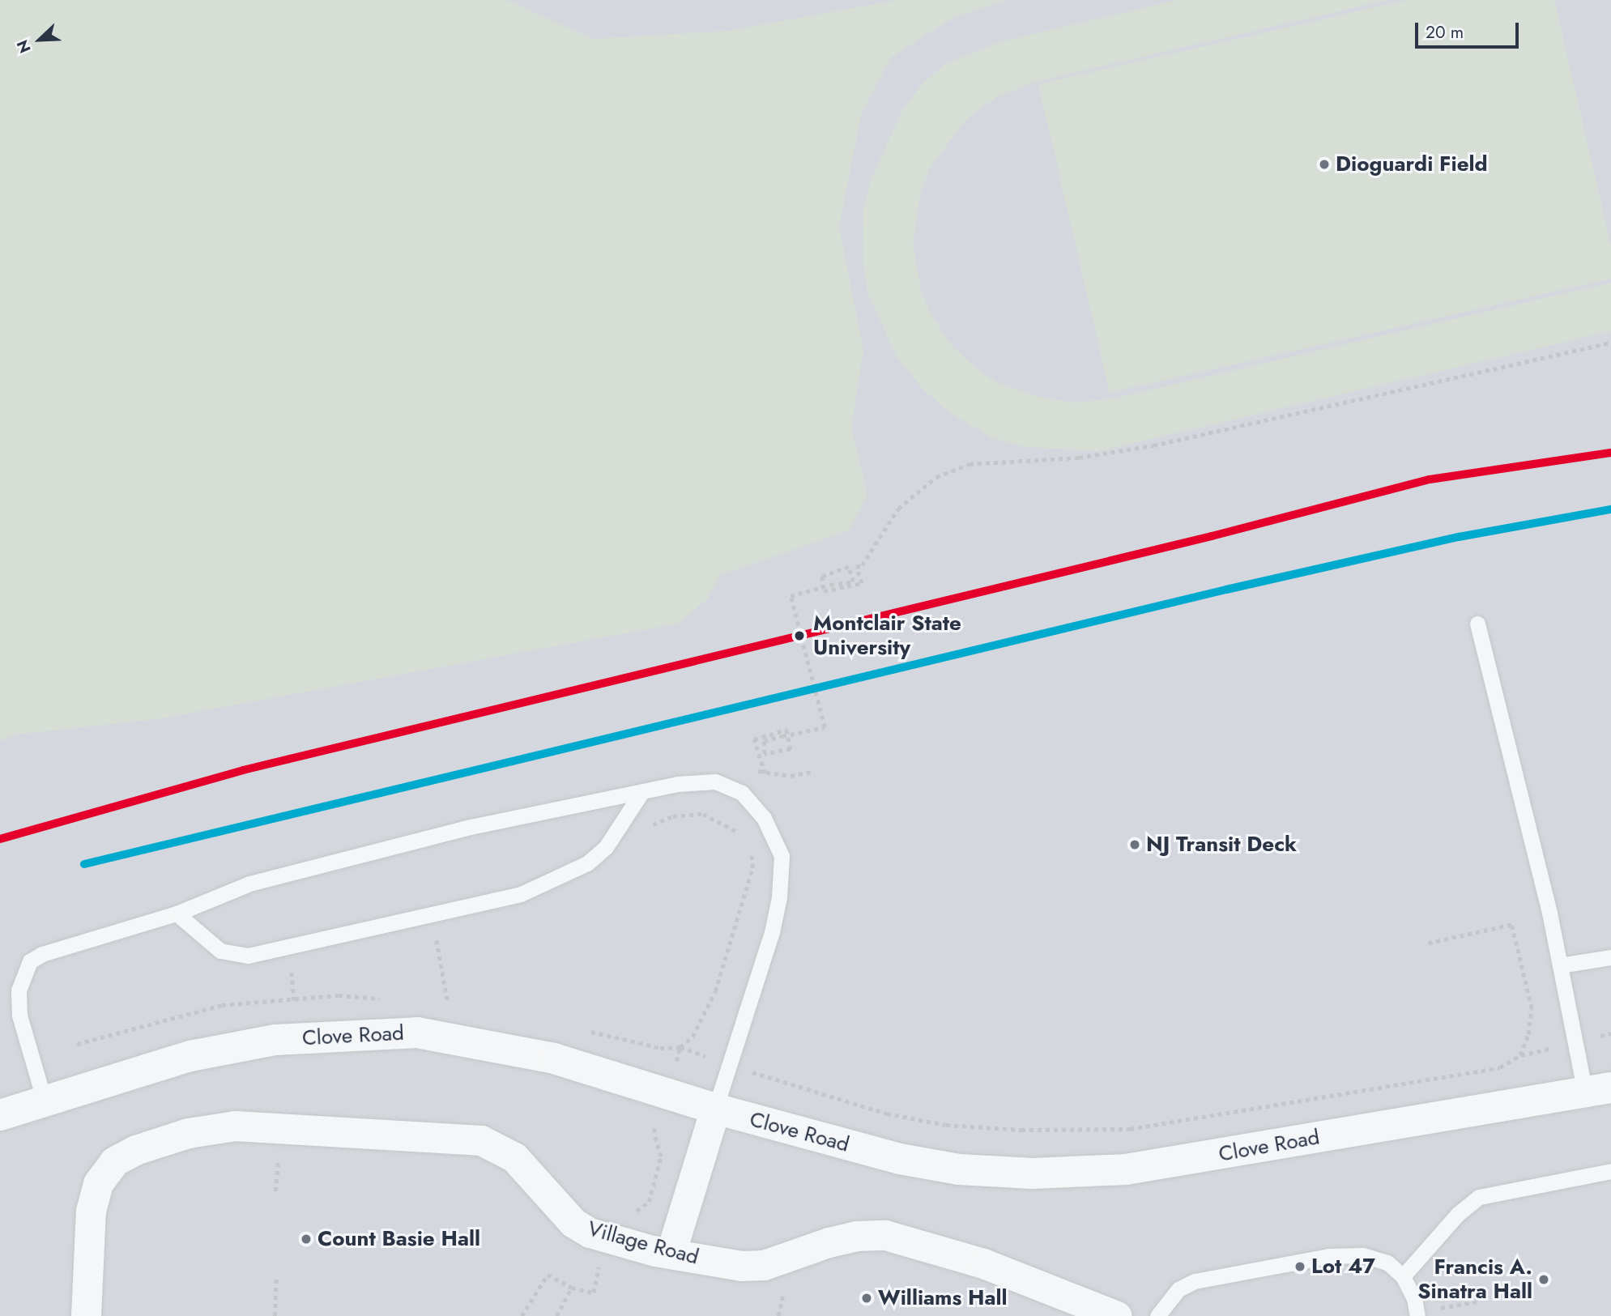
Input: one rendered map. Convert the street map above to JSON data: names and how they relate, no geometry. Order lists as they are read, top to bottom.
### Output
{
  "streets": {
    "street": ["Clove Road", "Village Road"]
  },
  "places": [
    "Dioguardi Field",
    "Montclair State University",
    "NJ Transit Deck",
    "Count Basie Hall",
    "Lot 47",
    "Francis A. Sinatra Hall",
    "Williams Hall"
  ],
  "scale_bar": "20 m",
  "north": "bottom left"
}
